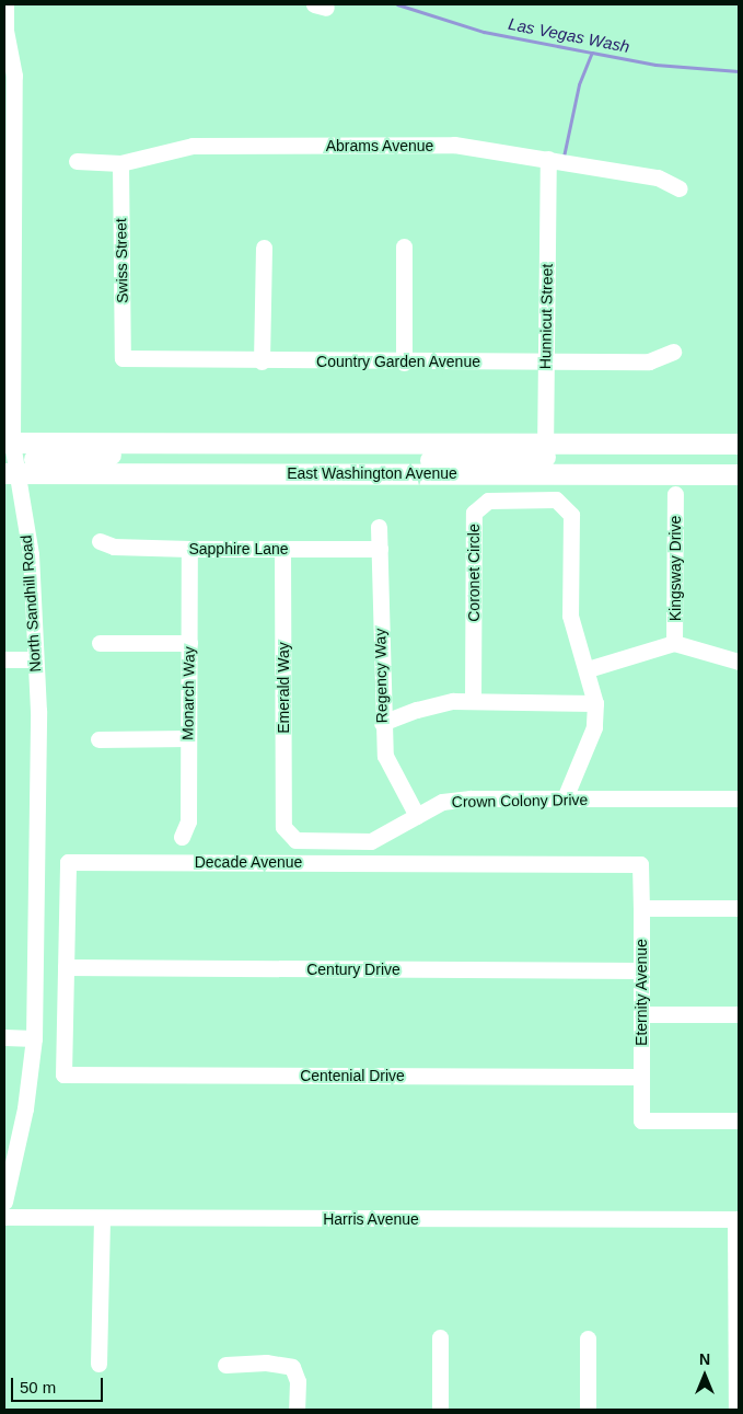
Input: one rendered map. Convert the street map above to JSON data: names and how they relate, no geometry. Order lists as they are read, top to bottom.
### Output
{
  "streets": {
    "main road": ["East Washington Avenue"],
    "street": [
      "Abrams Avenue",
      "Swiss Street",
      "Hunnicut Street",
      "Country Garden Avenue",
      "Sapphire Lane",
      "Kingsway Drive",
      "Coronet Circle",
      "North Sandhill Road",
      "Regency Way",
      "Emerald Way",
      "Monarch Way",
      "Crown Colony Drive",
      "Decade Avenue",
      "Century Drive",
      "Eternity Avenue",
      "Centenial Drive",
      "Harris Avenue"
    ]
  },
  "crossings": [
    ["Abrams Avenue", "Swiss Street"],
    ["Abrams Avenue", "Hunnicut Street"],
    ["Swiss Street", "Country Garden Avenue"],
    ["Hunnicut Street", "Country Garden Avenue"],
    ["Hunnicut Street", "East Washington Avenue"],
    ["East Washington Avenue", "Kingsway Drive"],
    ["East Washington Avenue", "North Sandhill Road"],
    ["Sapphire Lane", "Regency Way"],
    ["Sapphire Lane", "Emerald Way"],
    ["Sapphire Lane", "Monarch Way"],
    ["Coronet Circle", "Crown Colony Drive"],
    ["Regency Way", "Crown Colony Drive"],
    ["Emerald Way", "Crown Colony Drive"],
    ["Decade Avenue", "Century Drive"],
    ["Decade Avenue", "Eternity Avenue"],
    ["Decade Avenue", "Centenial Drive"],
    ["Century Drive", "Eternity Avenue"],
    ["Eternity Avenue", "Centenial Drive"]
  ],
  "water": ["Las Vegas Wash"],
  "scale_bar": "50 m",
  "north": "top"
}
